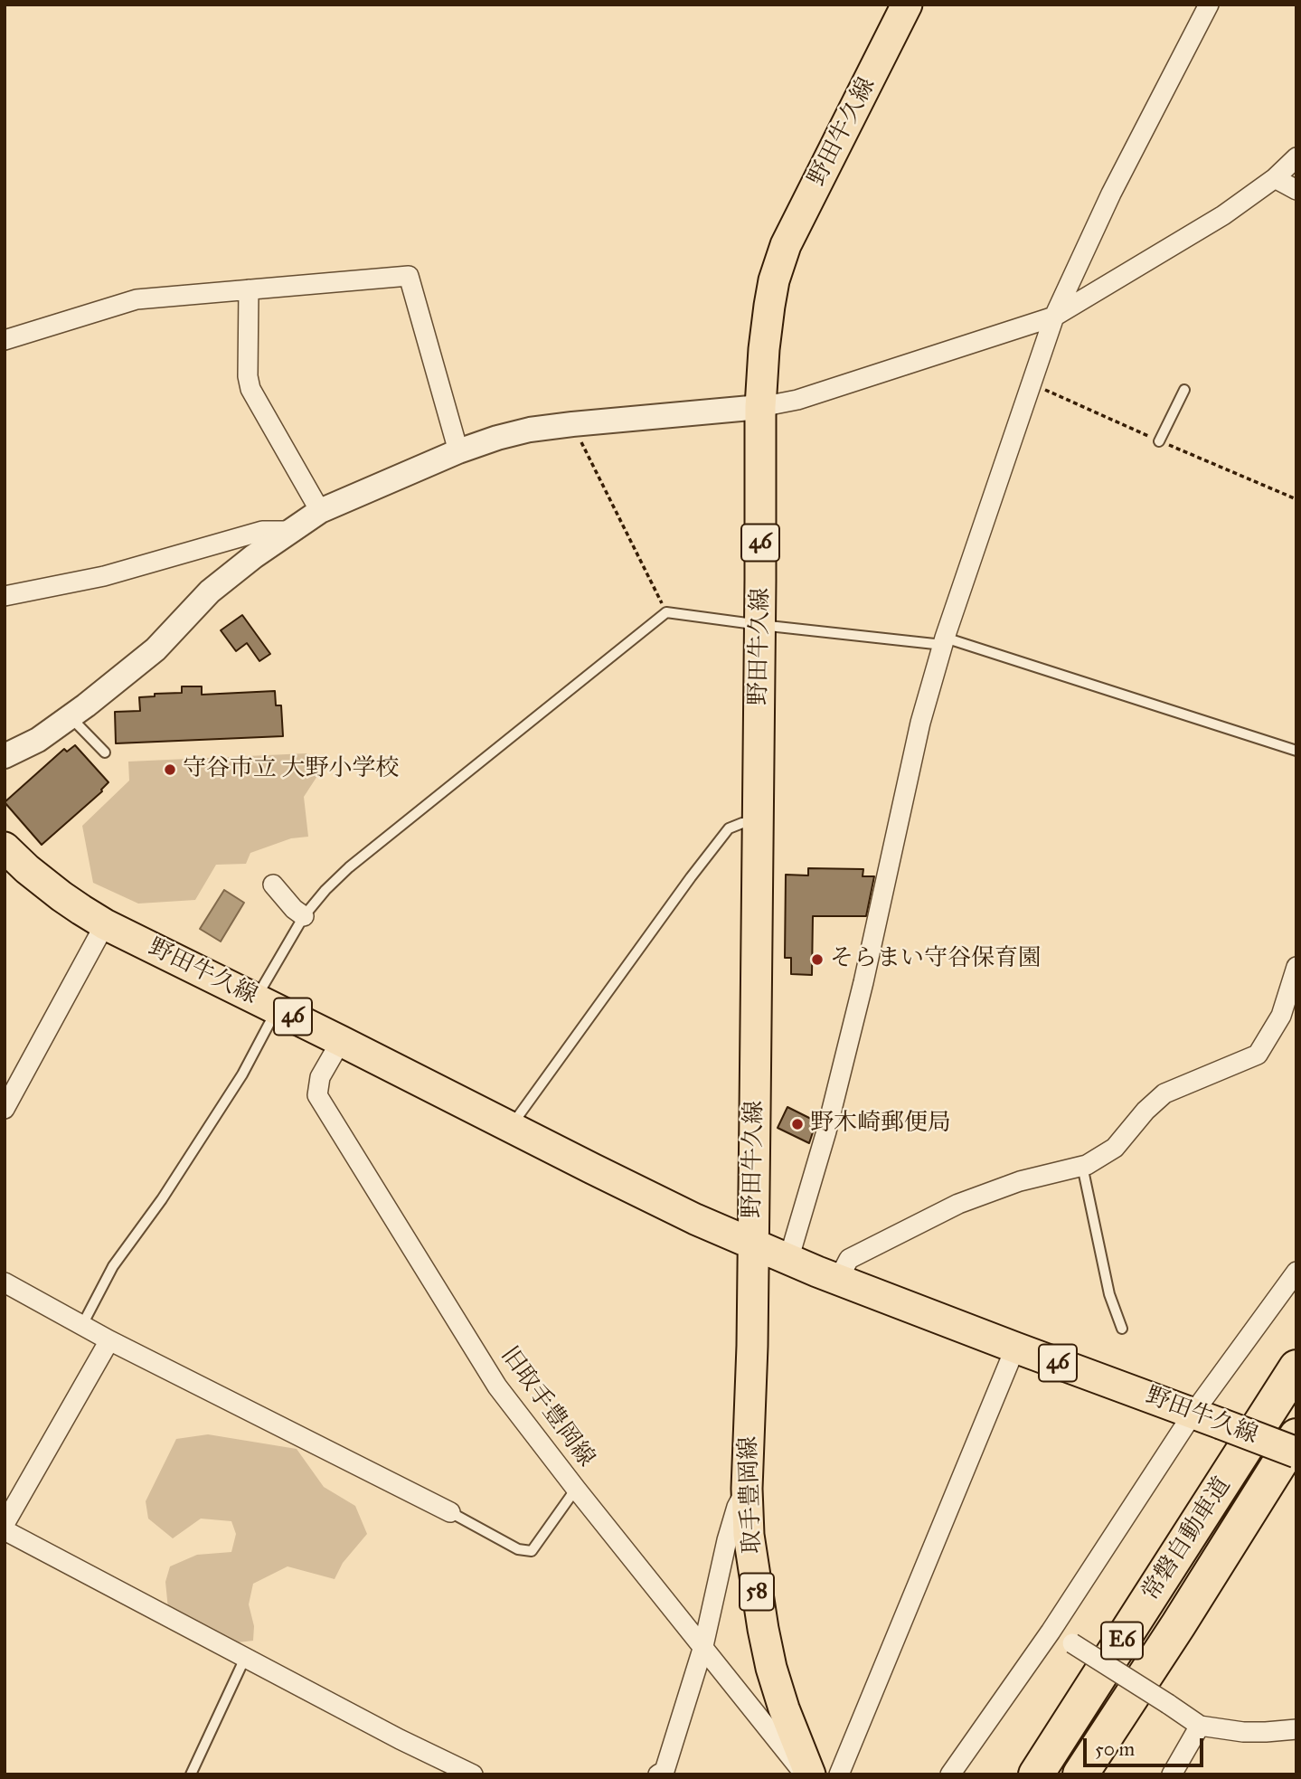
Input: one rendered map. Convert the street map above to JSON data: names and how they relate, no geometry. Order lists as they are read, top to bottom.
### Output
{
  "streets": {
    "highway": ["常磐自動車道", "E6"],
    "main road": [
      "野田牛久線",
      "46",
      "取手豊岡線",
      "58"
    ],
    "street": ["旧取手豊岡線"]
  },
  "crossings": [
    ["野田牛久線", "旧取手豊岡線"],
    ["野田牛久線", "取手豊岡線"]
  ],
  "places": ["守谷市立 大野小学校", "そらまい守谷保育園", "野木崎郵便局"],
  "scale_bar": "50 m"
}
